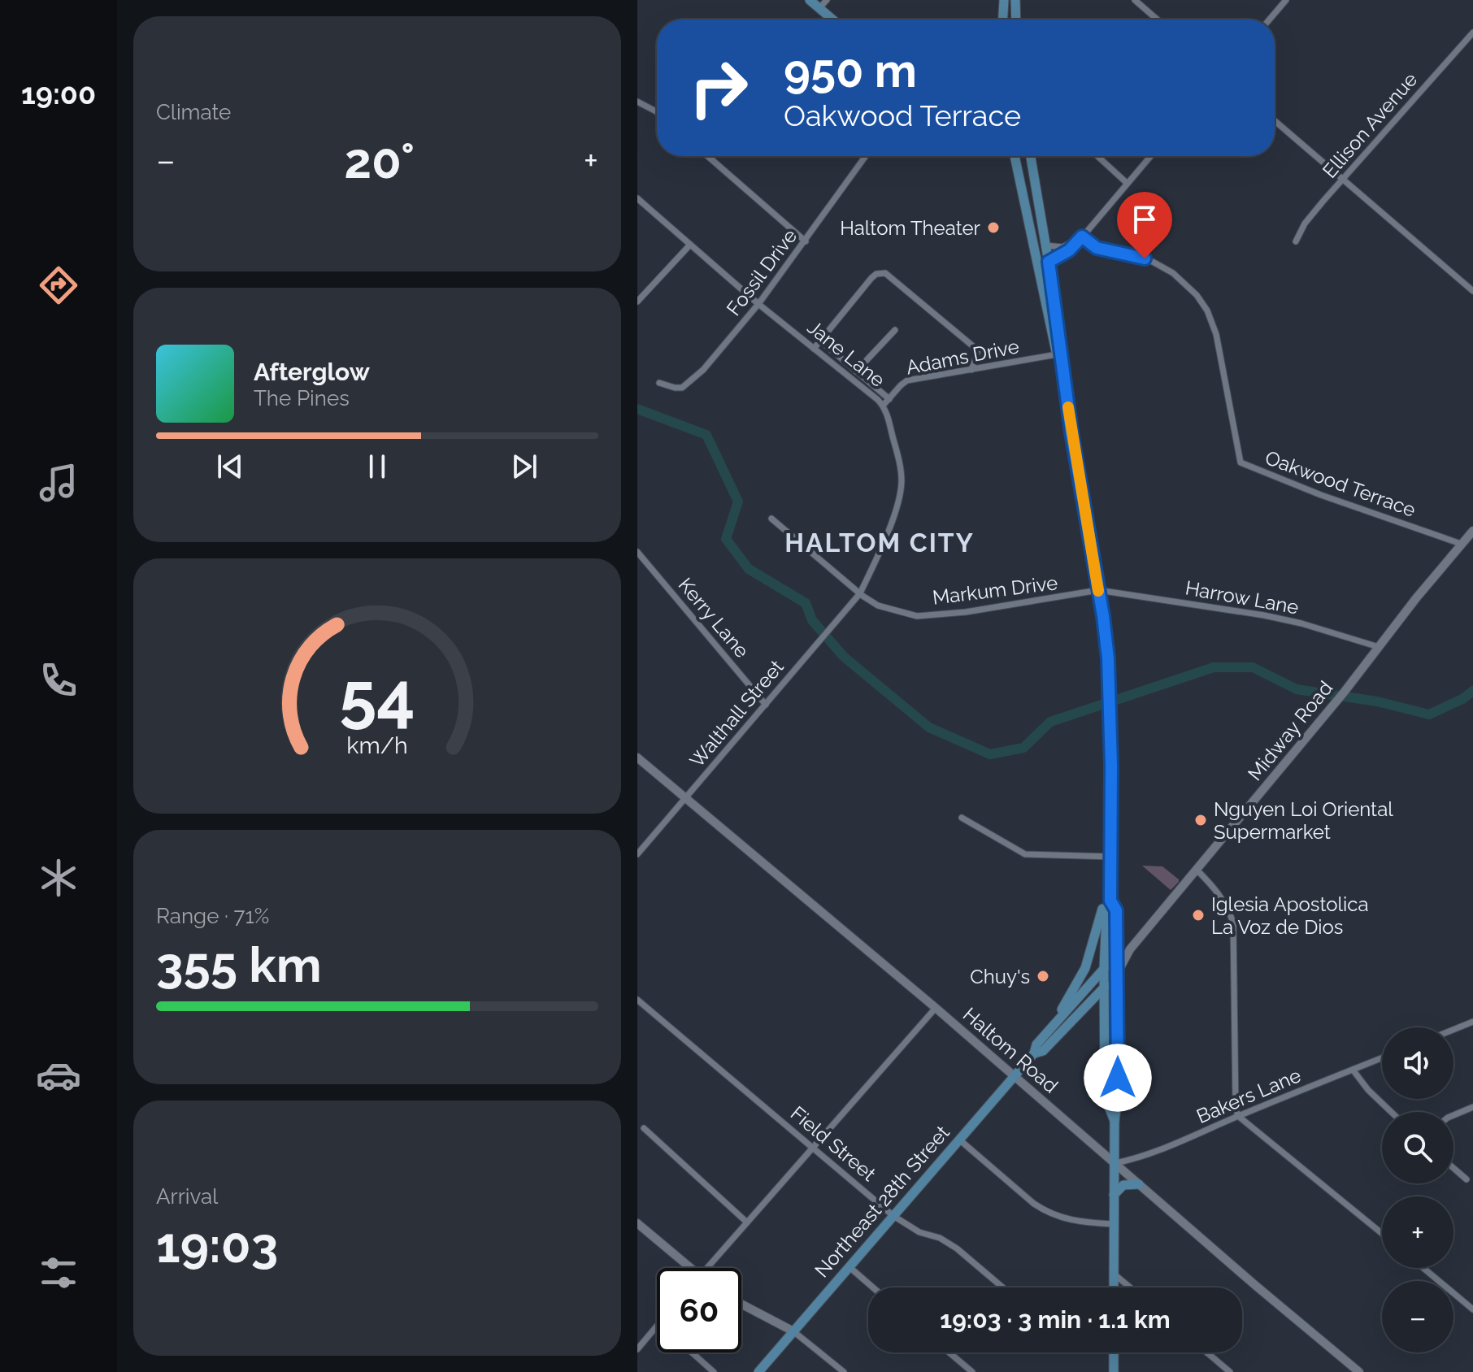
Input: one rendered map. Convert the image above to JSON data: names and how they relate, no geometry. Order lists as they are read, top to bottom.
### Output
{
  "streets": {
    "main road": ["Midway Road", "Haltom Road", "Northeast 28th Street"],
    "street": [
      "Ellison Avenue",
      "Fossil Drive",
      "Jane Lane",
      "Adams Drive",
      "Oakwood Terrace",
      "Markum Drive",
      "Harrow Lane",
      "Kerry Lane",
      "Walthall Street",
      "Bakers Lane",
      "Field Street"
    ]
  },
  "crossings": [
    ["Fossil Drive", "Jane Lane"],
    ["Jane Lane", "Adams Drive"],
    ["Jane Lane", "Markum Drive"],
    ["Jane Lane", "Walthall Street"],
    ["Oakwood Terrace", "Midway Road"],
    ["Markum Drive", "Harrow Lane"],
    ["Markum Drive", "Walthall Street"],
    ["Harrow Lane", "Midway Road"],
    ["Kerry Lane", "Walthall Street"],
    ["Walthall Street", "Haltom Road"],
    ["Midway Road", "Northeast 28th Street"],
    ["Haltom Road", "Bakers Lane"],
    ["Haltom Road", "Northeast 28th Street"],
    ["Field Street", "Northeast 28th Street"]
  ],
  "districts": ["HALTOM CITY"],
  "places": [
    "Haltom Theater",
    "Nguyen Loi Oriental Supermarket",
    "Iglesia Apostolica La Voz de Dios",
    "Chuy's"
  ],
  "page": {
    "tabs": "19:00",
    "tile": [
      "Climate",
      ["Range · 71%", "355 km"],
      ["Arrival", "19:03"]
    ],
    "turn": ["950 m", "Oakwood Terrace"],
    "heat": ["−", "20°", "+"],
    "song": ["Afterglow", "The Pines"],
    "map_buttons": ["+", "−"],
    "limit": "60",
    "trip": "19:03 · 3 min · 1.1 km",
    "gauge": ["54", "km/h"]
  }
}
